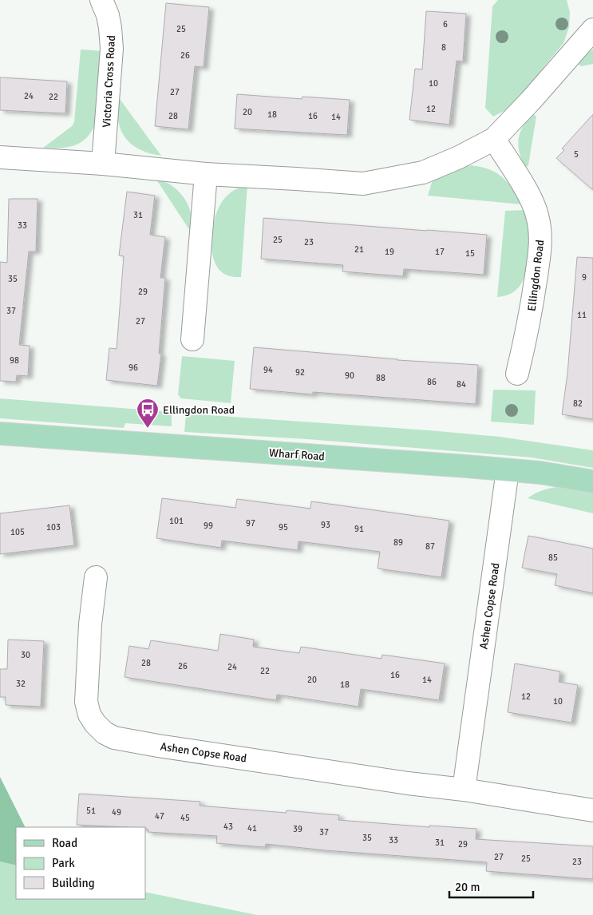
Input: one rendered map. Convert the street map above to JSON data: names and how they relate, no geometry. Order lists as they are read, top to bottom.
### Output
{
  "streets": {
    "main road": ["Wharf Road"],
    "street": ["Victoria Cross Road", "Ellingdon Road", "Ashen Copse Road"]
  },
  "crossings": [
    ["Wharf Road", "Ashen Copse Road"]
  ],
  "places": {
    "bus stop": ["Ellingdon Road"]
  },
  "house_numbers": [
    "6",
    "25",
    "8",
    "26",
    "10",
    "27",
    "24",
    "22",
    "12",
    "20",
    "18",
    "28",
    "16",
    "14",
    "5",
    "31",
    "33",
    "25",
    "23",
    "21",
    "19",
    "17",
    "15",
    "9",
    "35",
    "29",
    "37",
    "11",
    "27",
    "98",
    "96",
    "94",
    "92",
    "90",
    "88",
    "86",
    "84",
    "82",
    "101",
    "97",
    "93",
    "99",
    "103",
    "95",
    "91",
    "105",
    "89",
    "87",
    "85",
    "30",
    "28",
    "26",
    "24",
    "22",
    "16",
    "20",
    "14",
    "32",
    "18",
    "12",
    "10",
    "51",
    "49",
    "47",
    "45",
    "43",
    "41",
    "39",
    "37",
    "35",
    "33",
    "31",
    "29",
    "27",
    "25",
    "23"
  ],
  "legend": ["Road", "Park", "Building"],
  "scale_bar": "20 m"
}
